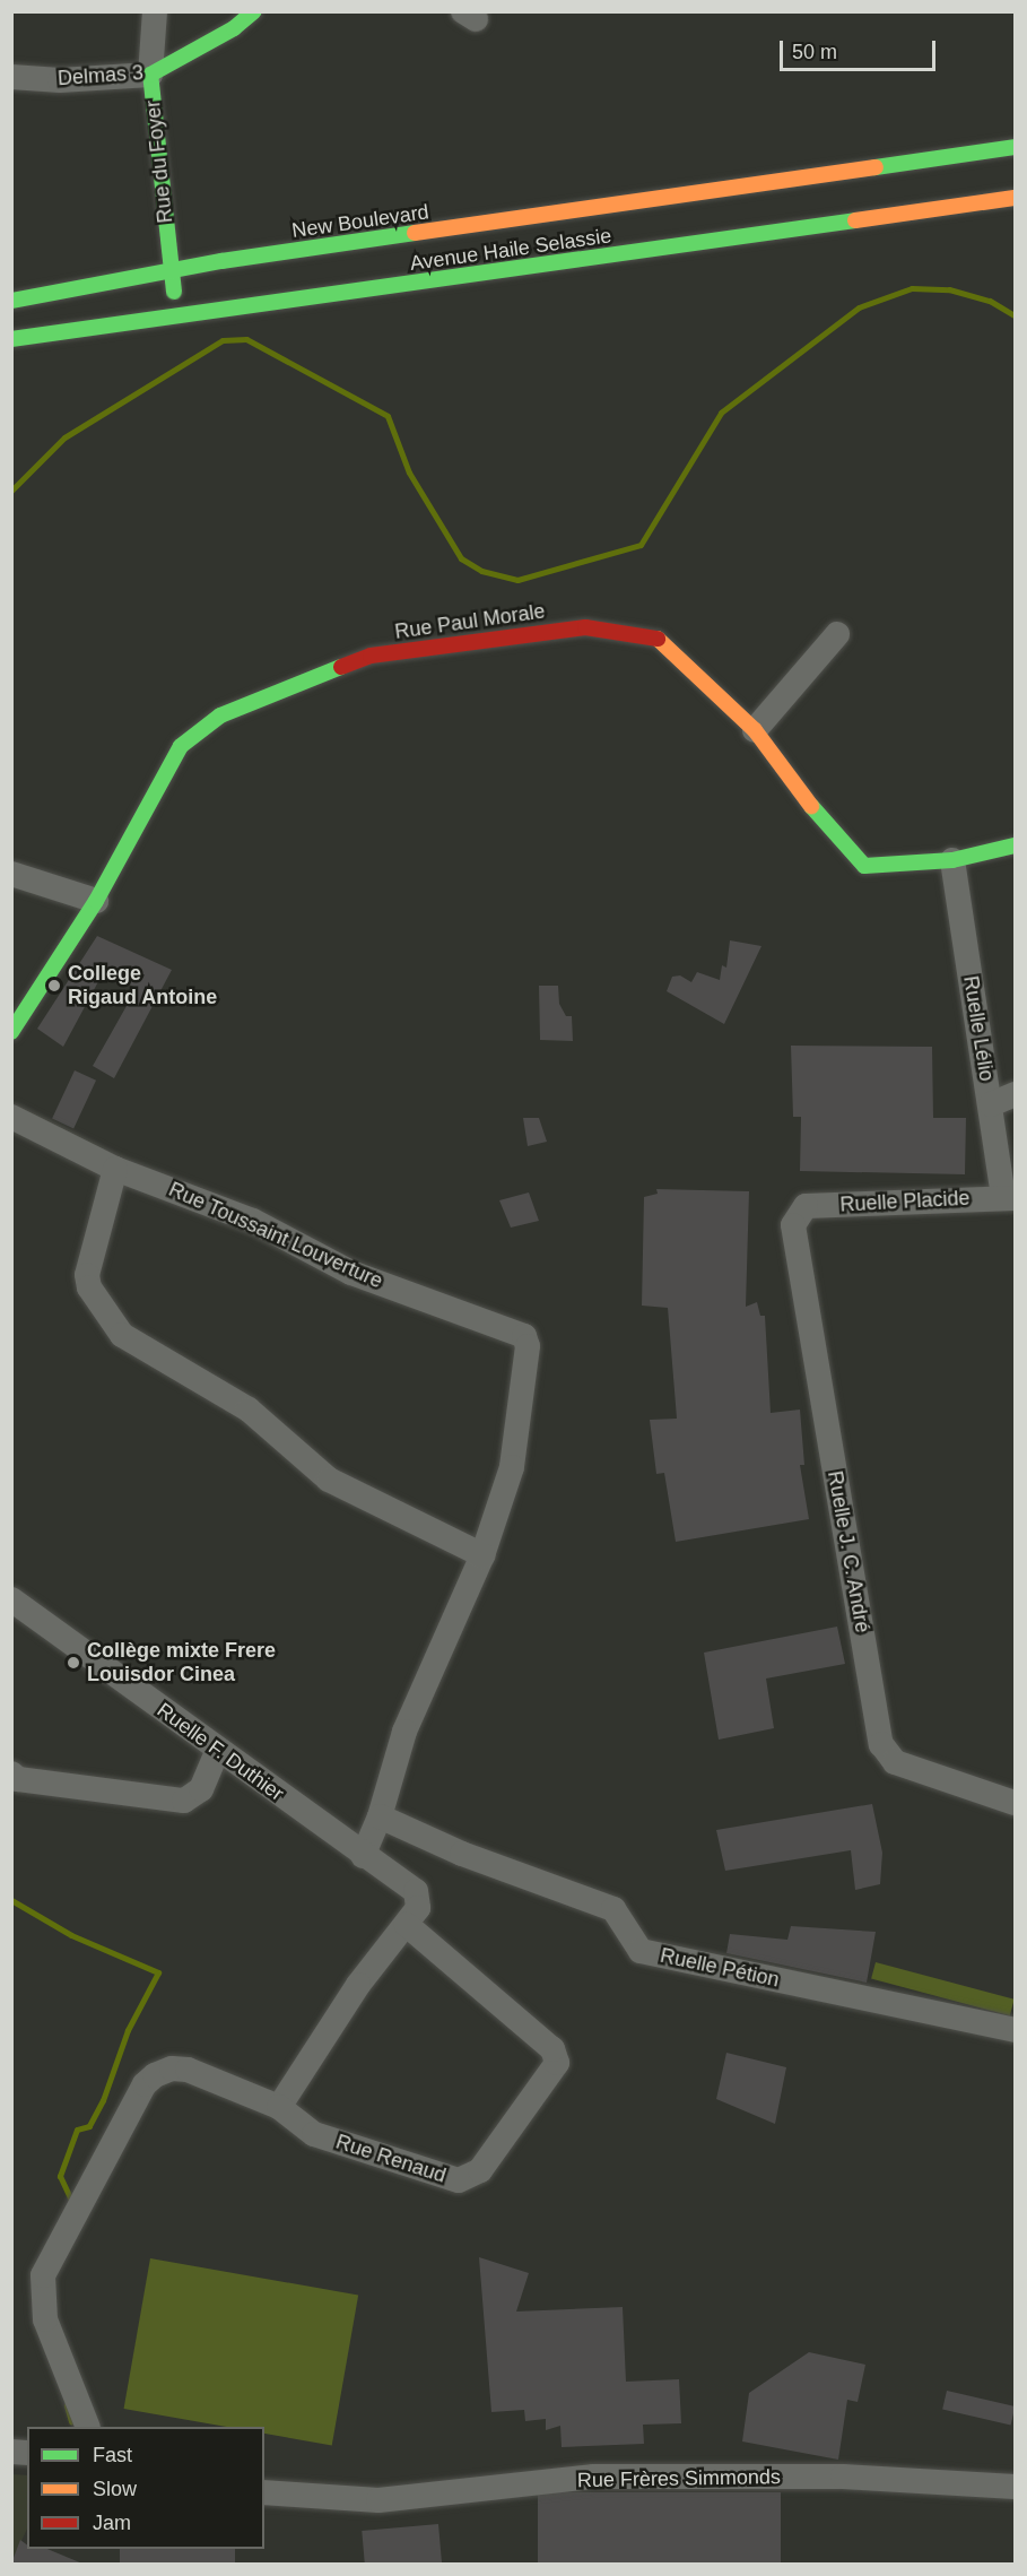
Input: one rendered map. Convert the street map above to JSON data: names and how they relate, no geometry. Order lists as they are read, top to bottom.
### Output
{
  "streets": {
    "street": [
      "Delmas 3",
      "Rue du Foyer",
      "New Boulevard",
      "Avenue Haile Selassie",
      "Rue Paul Morale",
      "Ruelle Lélio",
      "Ruelle Placide",
      "Rue Toussaint Louverture",
      "Ruelle J. C. André",
      "Ruelle F. Duthier",
      "Ruelle Pétion",
      "Rue Renaud",
      "Rue Frères Simmonds"
    ]
  },
  "crossings": [
    ["Delmas 3", "Rue du Foyer"],
    ["Rue du Foyer", "New Boulevard"],
    ["Rue du Foyer", "Avenue Haile Selassie"],
    ["New Boulevard", "Avenue Haile Selassie"],
    ["Rue Paul Morale", "Ruelle Lélio"],
    ["Ruelle Lélio", "Ruelle Placide"],
    ["Ruelle Placide", "Ruelle J. C. André"],
    ["Rue Toussaint Louverture", "Ruelle F. Duthier"],
    ["Rue Toussaint Louverture", "Ruelle Pétion"],
    ["Ruelle F. Duthier", "Rue Renaud"]
  ],
  "places": ["College Rigaud Antoine", "Collège mixte Frere Louisdor Cinea"],
  "legend": ["Fast", "Slow", "Jam"],
  "scale_bar": "50 m"
}
